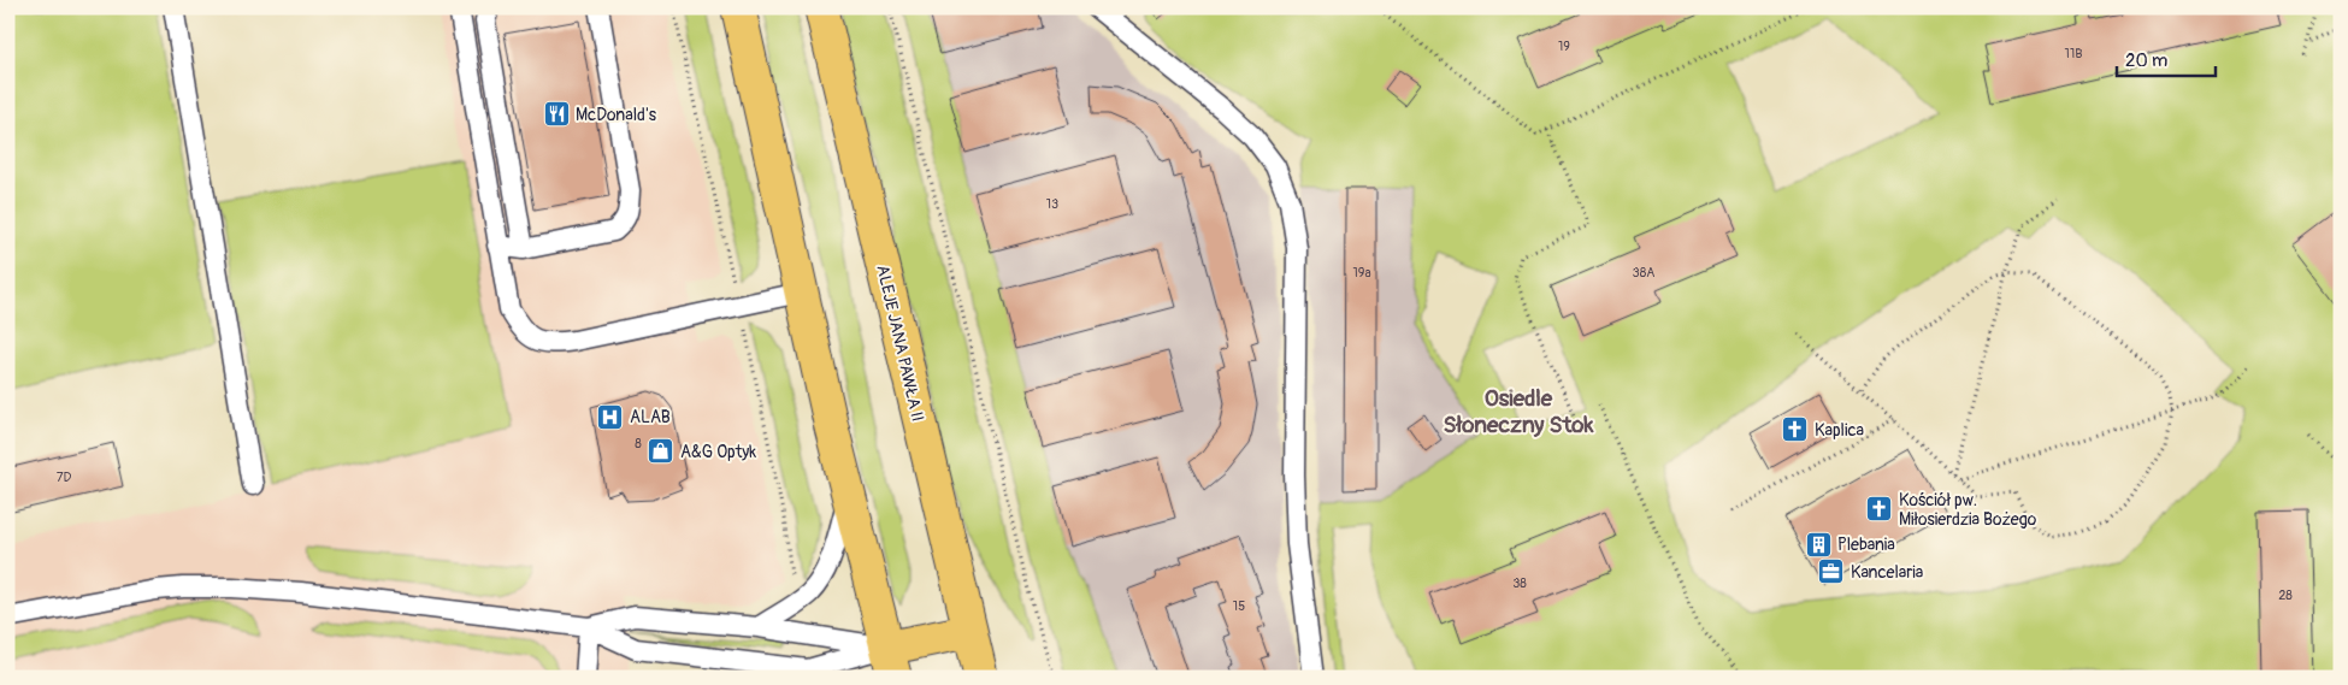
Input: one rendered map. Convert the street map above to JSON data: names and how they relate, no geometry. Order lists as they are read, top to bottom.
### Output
{
  "streets": {
    "highway": ["ALEJE JANA PAWŁA II"]
  },
  "districts": ["Osiedle Słoneczny Stok"],
  "places": {
    "restaurant": ["McDonald's"],
    "hospital": ["ALAB"],
    "church": ["Kaplica", "Kościół pw. Miłosierdzia Bożego"],
    "shop": ["A&G Optyk"],
    "building": ["Plebania"],
    "office": ["Kancelaria"]
  },
  "house_numbers": [
    "19",
    "11B",
    "13",
    "19a",
    "38A",
    "8",
    "7D",
    "38",
    "28",
    "15"
  ],
  "scale_bar": "20 m"
}
